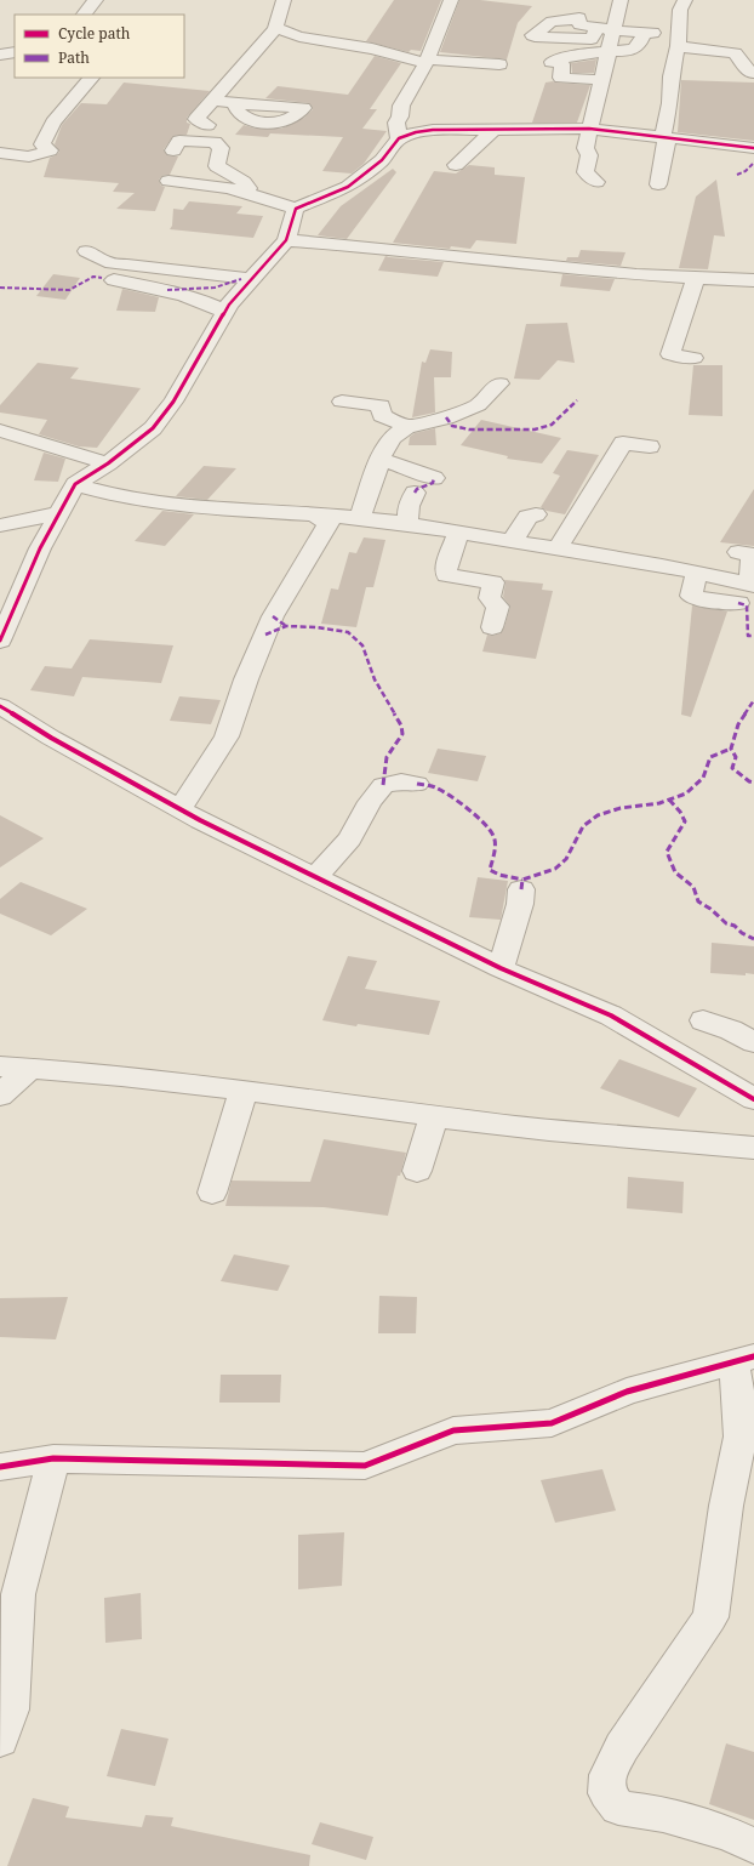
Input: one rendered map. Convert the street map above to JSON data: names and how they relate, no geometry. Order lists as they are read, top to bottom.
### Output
{
  "legend": ["Cycle path", "Path"]
}
